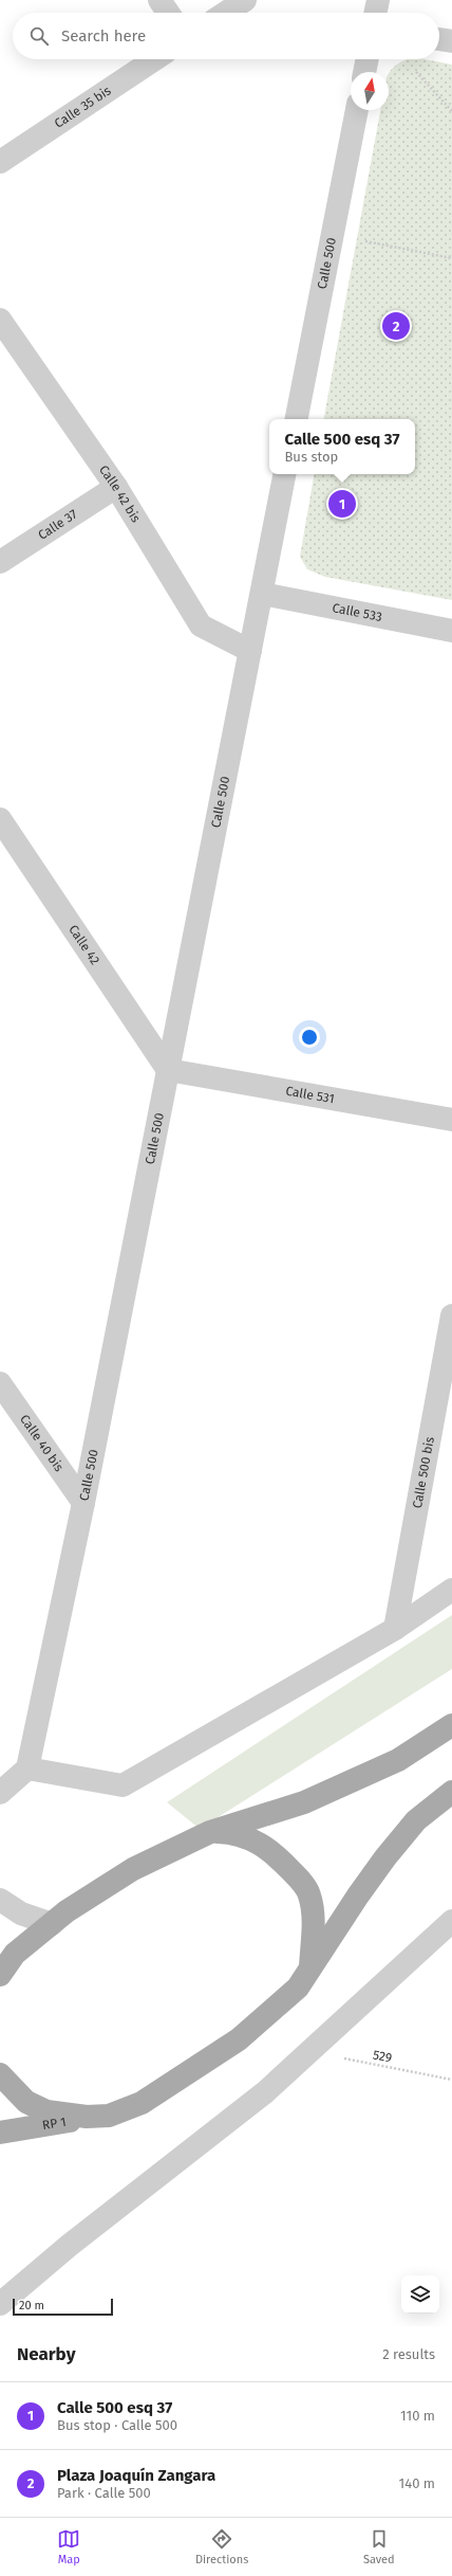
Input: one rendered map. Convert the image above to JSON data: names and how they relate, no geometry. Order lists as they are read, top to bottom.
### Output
{
  "streets": {
    "main road": ["RP 1"],
    "street": [
      "Calle 35 bis",
      "Calle 500",
      "Calle 42 bis",
      "Calle 37",
      "Calle 533",
      "Calle 42",
      "Calle 531",
      "Calle 40 bis",
      "Calle 500 bis"
    ],
    "path": ["529"]
  },
  "crossings": [
    ["Calle 500", "Calle 42 bis"],
    ["Calle 500", "Calle 533"],
    ["Calle 500", "Calle 42"],
    ["Calle 500", "Calle 531"],
    ["Calle 500", "Calle 40 bis"],
    ["Calle 42 bis", "Calle 37"],
    ["Calle 42", "Calle 531"]
  ],
  "scale_bar": "20 m",
  "north": "top",
  "page": {
    "search": "Search here",
    "pins": ["2", "1"],
    "popup": ["Calle 500 esq 37", "Bus stop"],
    "scale": "20 m",
    "heading": ["Nearby", "2 results"],
    "list": [
      {
        "mark": "1",
        "name": "Calle 500 esq 37",
        "note": "Bus stop · Calle 500",
        "value": "110 m"
      },
      {
        "mark": "2",
        "name": "Plaza Joaquín Zangara",
        "note": "Park · Calle 500",
        "value": "140 m"
      }
    ],
    "nav": ["Map", "Directions", "Saved"]
  }
}
